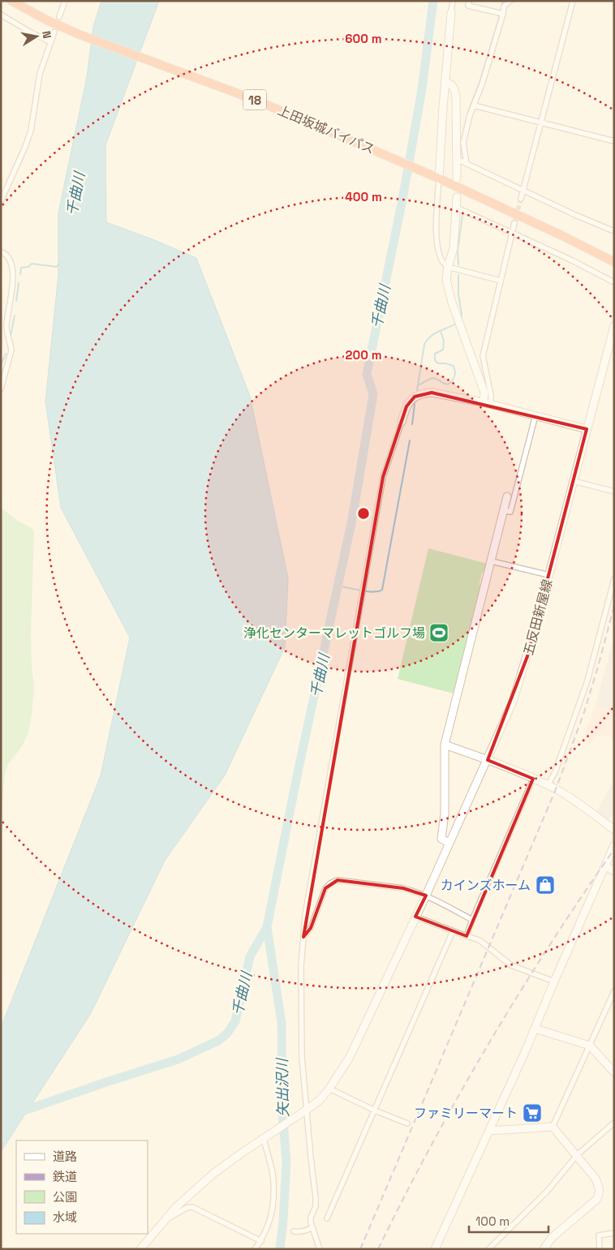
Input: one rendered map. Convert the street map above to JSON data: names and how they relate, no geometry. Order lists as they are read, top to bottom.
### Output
{
  "streets": {
    "highway": ["18", "上田坂城バイパス"],
    "street": ["五反田新屋線"]
  },
  "water": ["千曲川", "矢出沢川"],
  "places": {
    "sports": ["浄化センターマレットゴルフ場"],
    "shop": ["カインズホーム"],
    "supermarket": ["ファミリーマート"]
  },
  "legend": [
    "道路",
    "鉄道",
    "公園",
    "水域"
  ],
  "scale_bar": "100 m",
  "north": "right",
  "rings": ["600 m", "400 m", "200 m"]
}
